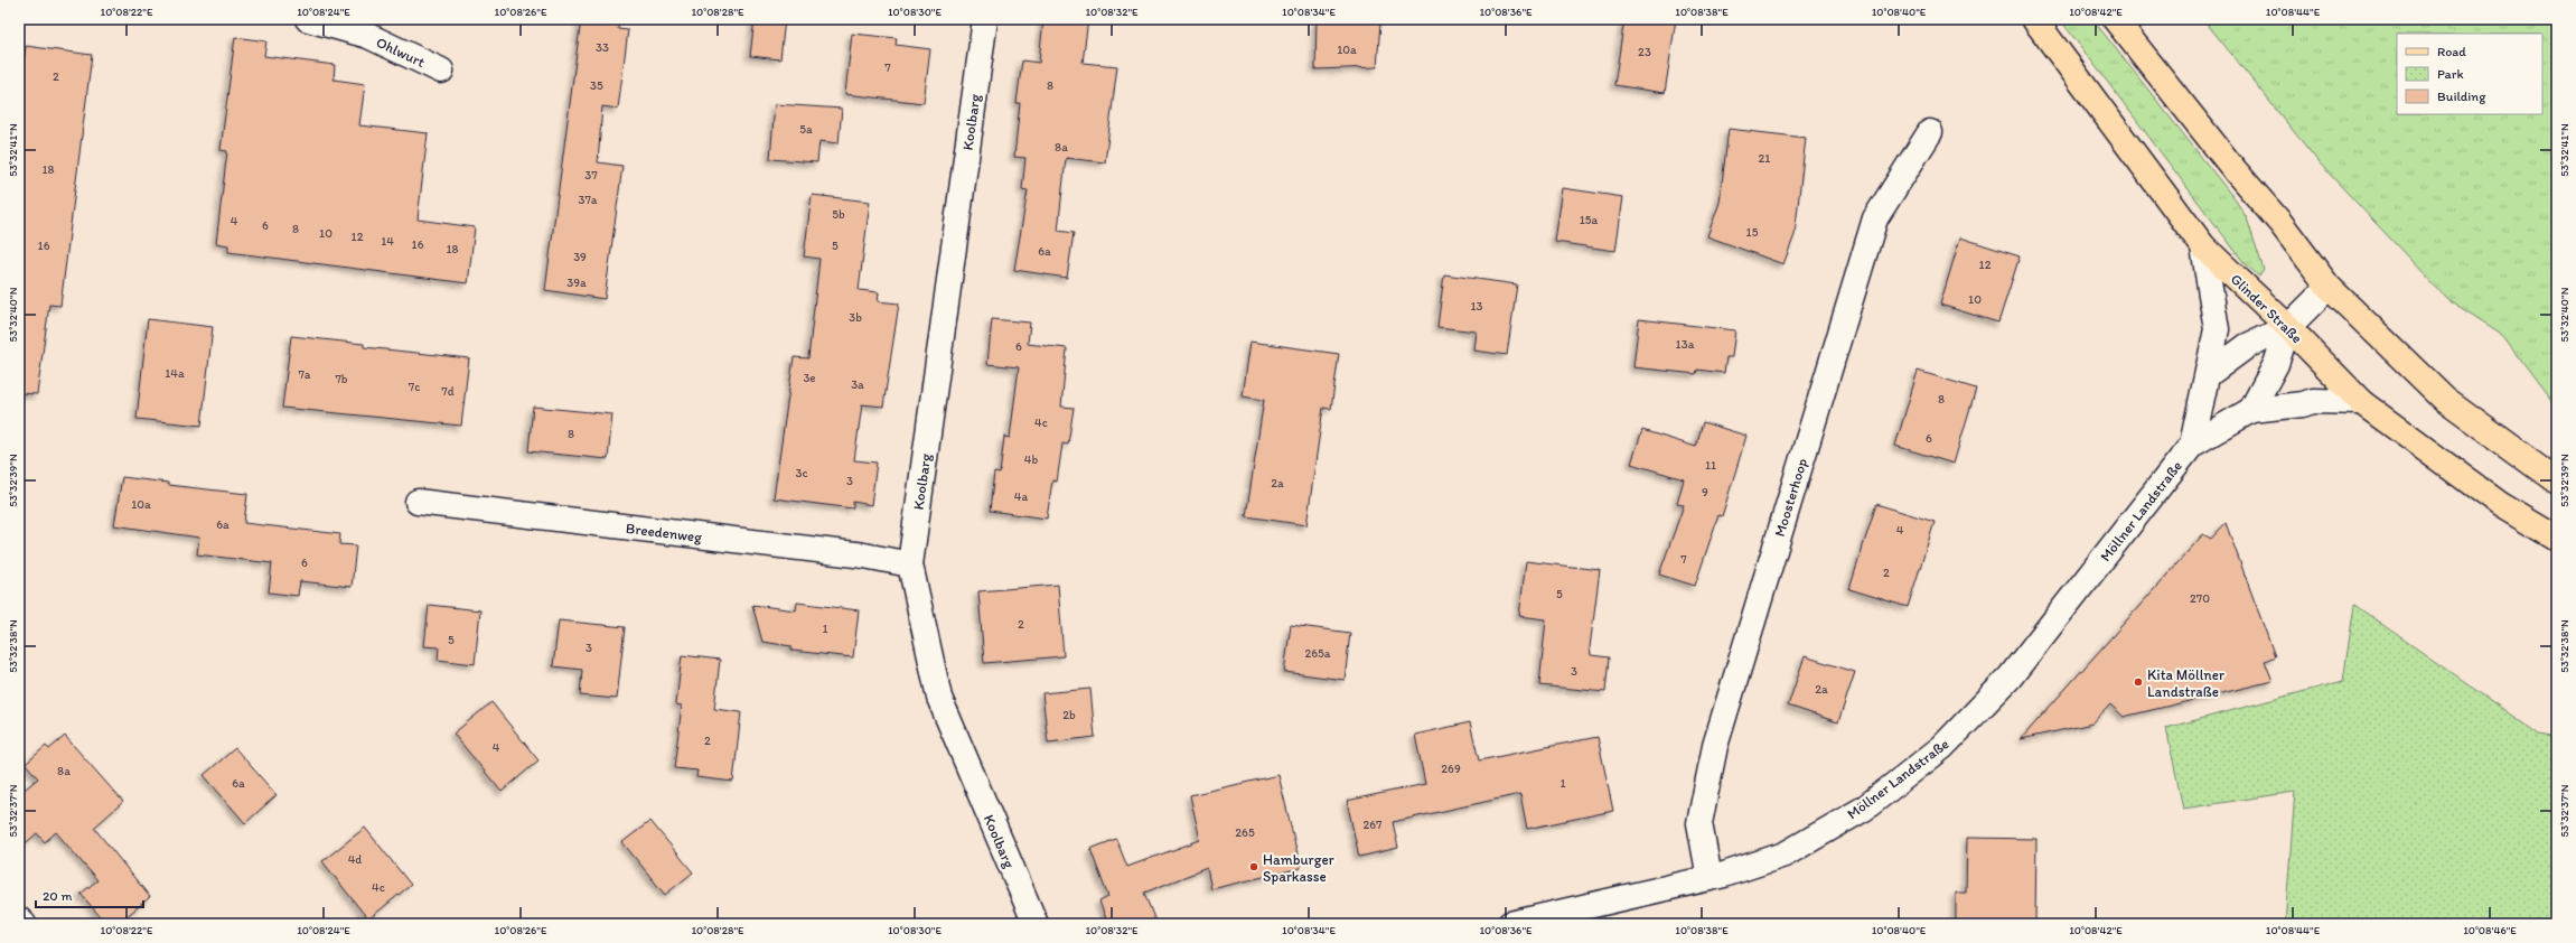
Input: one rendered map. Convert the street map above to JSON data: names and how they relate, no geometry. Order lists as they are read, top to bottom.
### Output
{
  "streets": {
    "main road": ["Glinder Straße"],
    "street": [
      "Ohlwurt",
      "Koolbarg",
      "Moosterhoop",
      "Möllner Landstraße",
      "Breedenweg"
    ]
  },
  "crossings": [
    ["Koolbarg", "Breedenweg"],
    ["Glinder Straße", "Möllner Landstraße"],
    ["Moosterhoop", "Möllner Landstraße"]
  ],
  "places": ["Kita Möllner Landstraße", "Hamburger Sparkasse"],
  "house_numbers": [
    "33",
    "10a",
    "23",
    "7",
    "2",
    "35",
    "8",
    "5a",
    "8a",
    "21",
    "18",
    "37",
    "37a",
    "5b",
    "15a",
    "4",
    "6",
    "8",
    "15",
    "10",
    "12",
    "14",
    "16",
    "16",
    "5",
    "18",
    "6a",
    "39",
    "12",
    "39a",
    "10",
    "13",
    "3b",
    "13a",
    "6",
    "14a",
    "7a",
    "3e",
    "7b",
    "3a",
    "7c",
    "7d",
    "8",
    "4c",
    "8",
    "6",
    "4b",
    "11",
    "3c",
    "3",
    "2a",
    "9",
    "4a",
    "10a",
    "6a",
    "4",
    "7",
    "6",
    "2",
    "5",
    "270",
    "2",
    "1",
    "5",
    "3",
    "265a",
    "3",
    "2a",
    "2b",
    "2",
    "4",
    "269",
    "8a",
    "6a",
    "1",
    "267",
    "265",
    "4d",
    "4c"
  ],
  "legend": ["Road", "Park", "Building"],
  "scale_bar": "20 m",
  "coordinates": [
    "10°08'22\"E",
    "10°08'24\"E",
    "10°08'26\"E",
    "10°08'28\"E",
    "10°08'30\"E",
    "10°08'32\"E",
    "10°08'34\"E",
    "10°08'36\"E",
    "10°08'38\"E",
    "10°08'40\"E",
    "10°08'42\"E",
    "10°08'44\"E",
    "53°32'41\"N",
    "53°32'40\"N",
    "53°32'39\"N",
    "53°32'38\"N",
    "53°32'37\"N",
    "10°08'46\"E"
  ]
}
